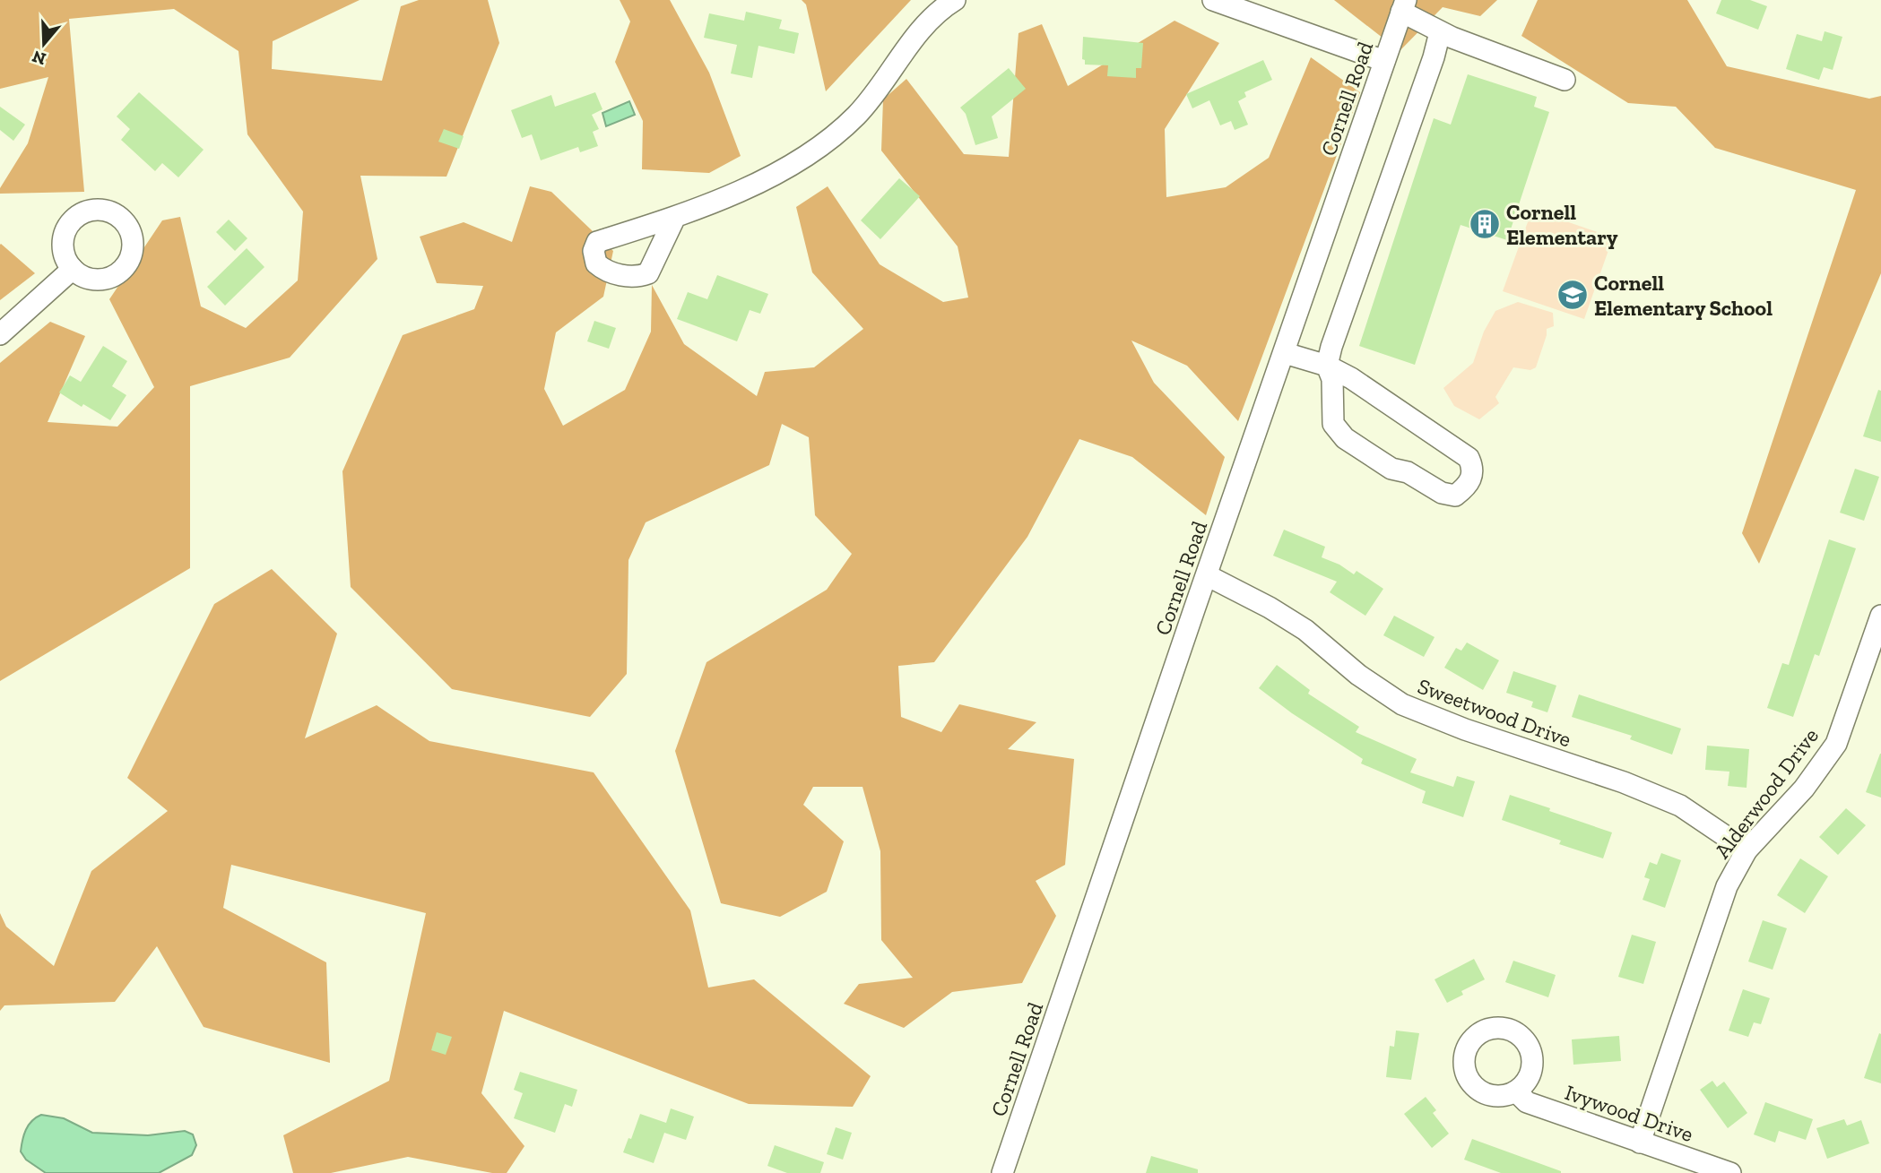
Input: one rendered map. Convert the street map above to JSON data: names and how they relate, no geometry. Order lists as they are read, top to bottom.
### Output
{
  "streets": {
    "street": [
      "Cornell Road",
      "Sweetwood Drive",
      "Alderwood Drive",
      "Ivywood Drive"
    ]
  },
  "crossings": [
    ["Cornell Road", "Sweetwood Drive"],
    ["Sweetwood Drive", "Alderwood Drive"],
    ["Alderwood Drive", "Ivywood Drive"]
  ],
  "places": {
    "building": ["Cornell Elementary"],
    "school or university": ["Cornell Elementary School"]
  },
  "north": "bottom"
}
